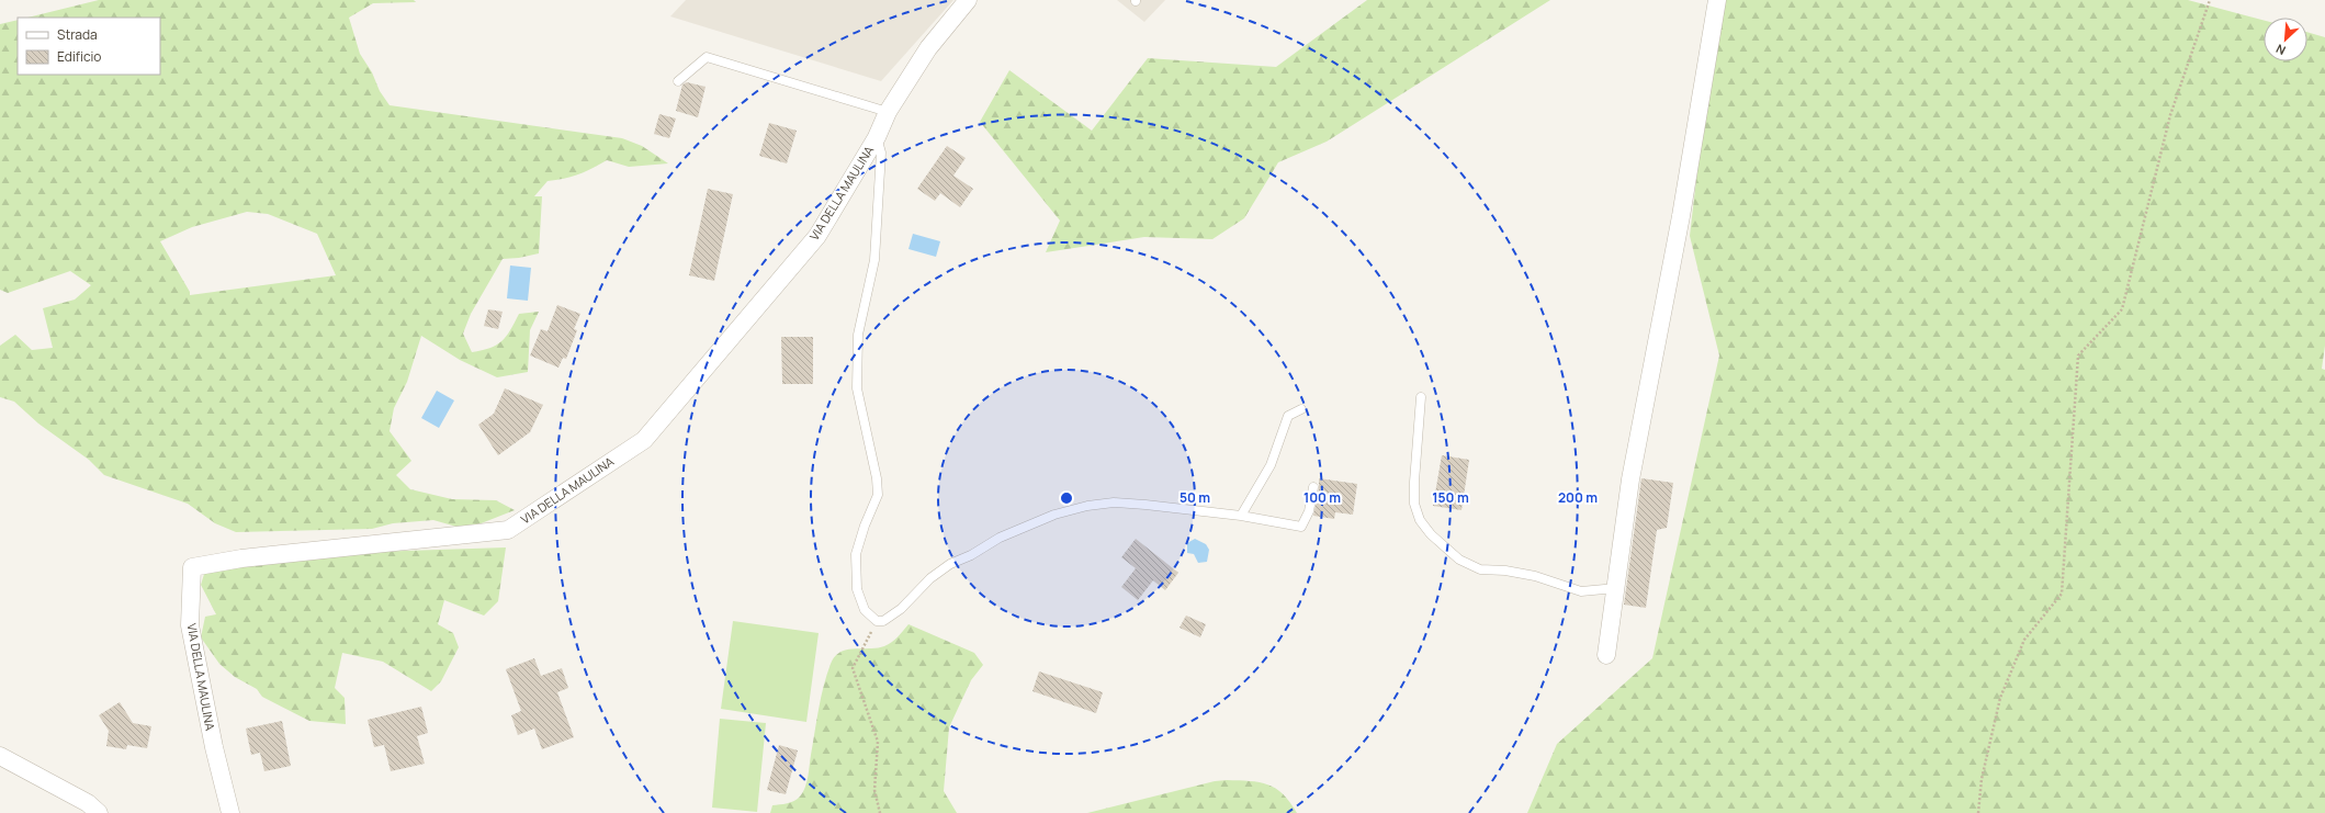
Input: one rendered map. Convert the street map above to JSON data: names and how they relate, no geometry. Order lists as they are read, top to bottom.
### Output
{
  "streets": {
    "street": ["VIA DELLA MAULINA"]
  },
  "legend": ["Strada", "Edificio"],
  "north": "bottom left",
  "rings": [
    "50 m",
    "100 m",
    "150 m",
    "200 m"
  ]
}
